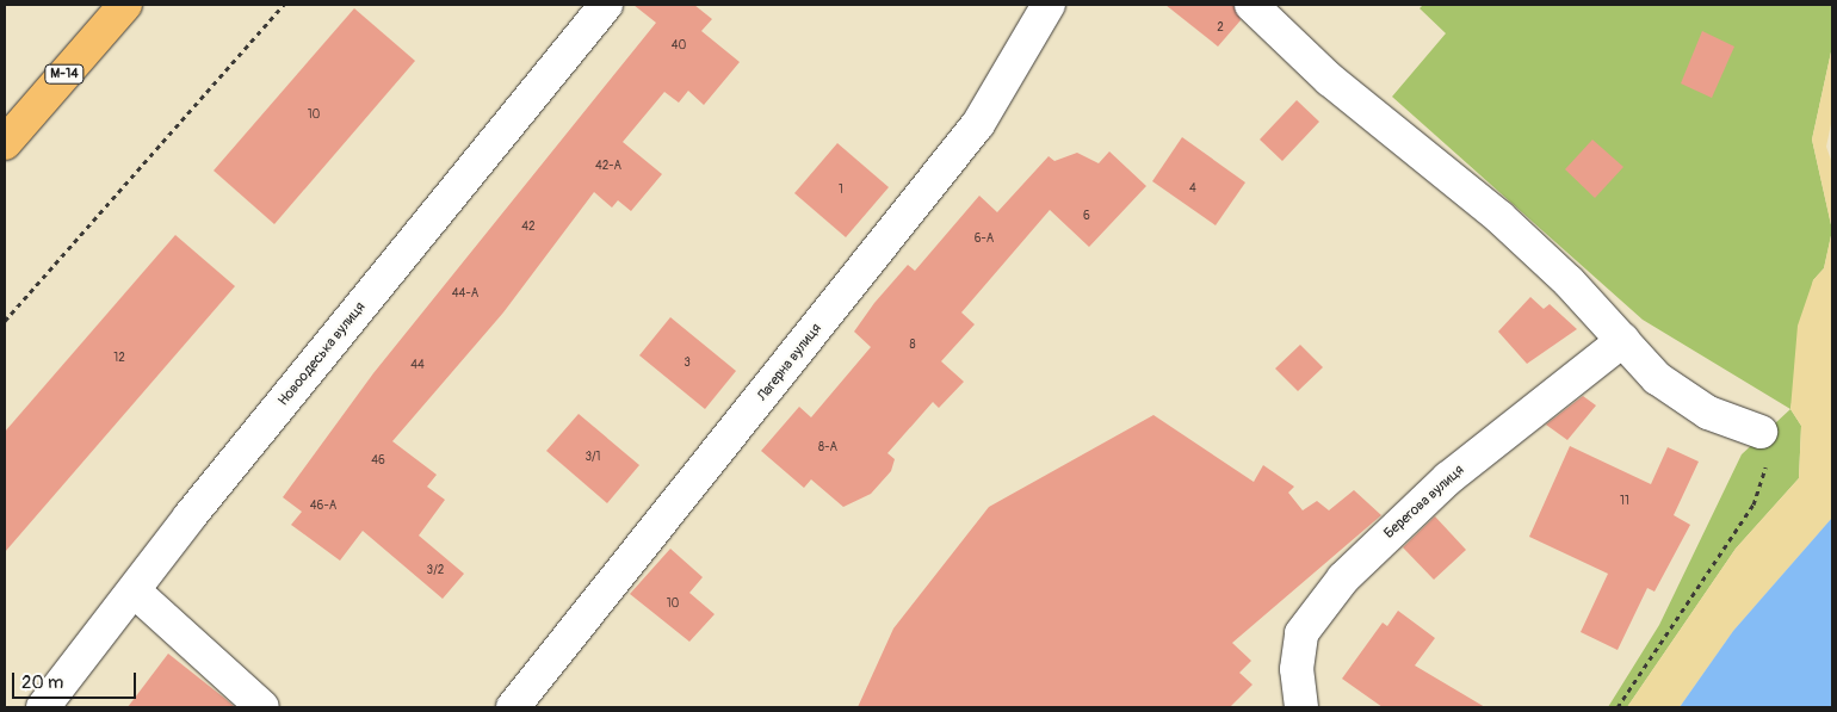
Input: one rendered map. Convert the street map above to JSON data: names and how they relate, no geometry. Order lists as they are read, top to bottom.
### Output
{
  "streets": {
    "highway": ["М-14"],
    "street": ["Новоодеська вулиця", "Лагерна вулиця", "Берегова вулиця"]
  },
  "house_numbers": [
    "2",
    "40",
    "10",
    "42-А",
    "4",
    "1",
    "6",
    "42",
    "6-А",
    "44-А",
    "8",
    "12",
    "3",
    "44",
    "8-А",
    "3/1",
    "46",
    "11",
    "46-А",
    "3/2",
    "10"
  ],
  "scale_bar": "20 m"
}
